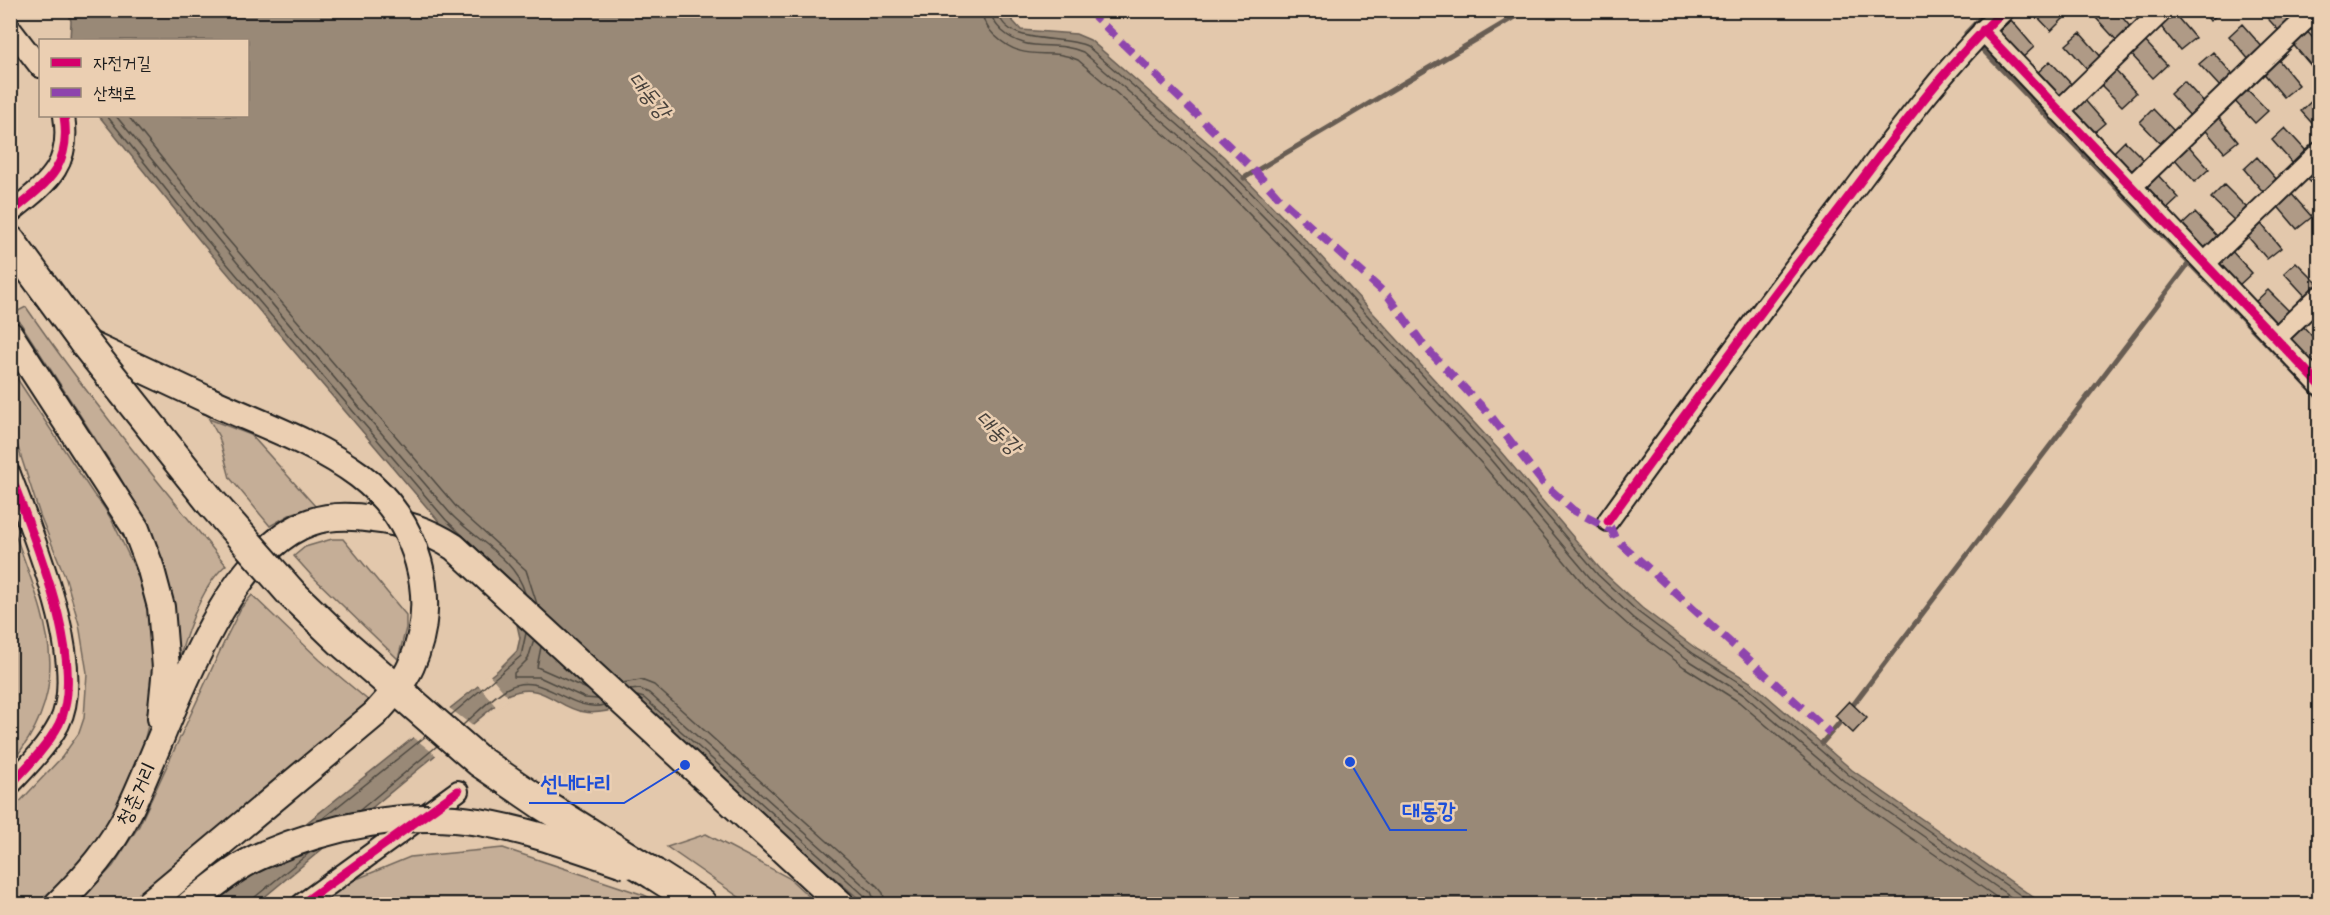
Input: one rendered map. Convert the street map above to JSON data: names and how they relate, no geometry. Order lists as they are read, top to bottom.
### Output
{
  "streets": {
    "main road": ["청춘거리"]
  },
  "water": ["대동강"],
  "places": ["대동강", "선내다리"],
  "legend": ["자전거길", "산책로"]
}
